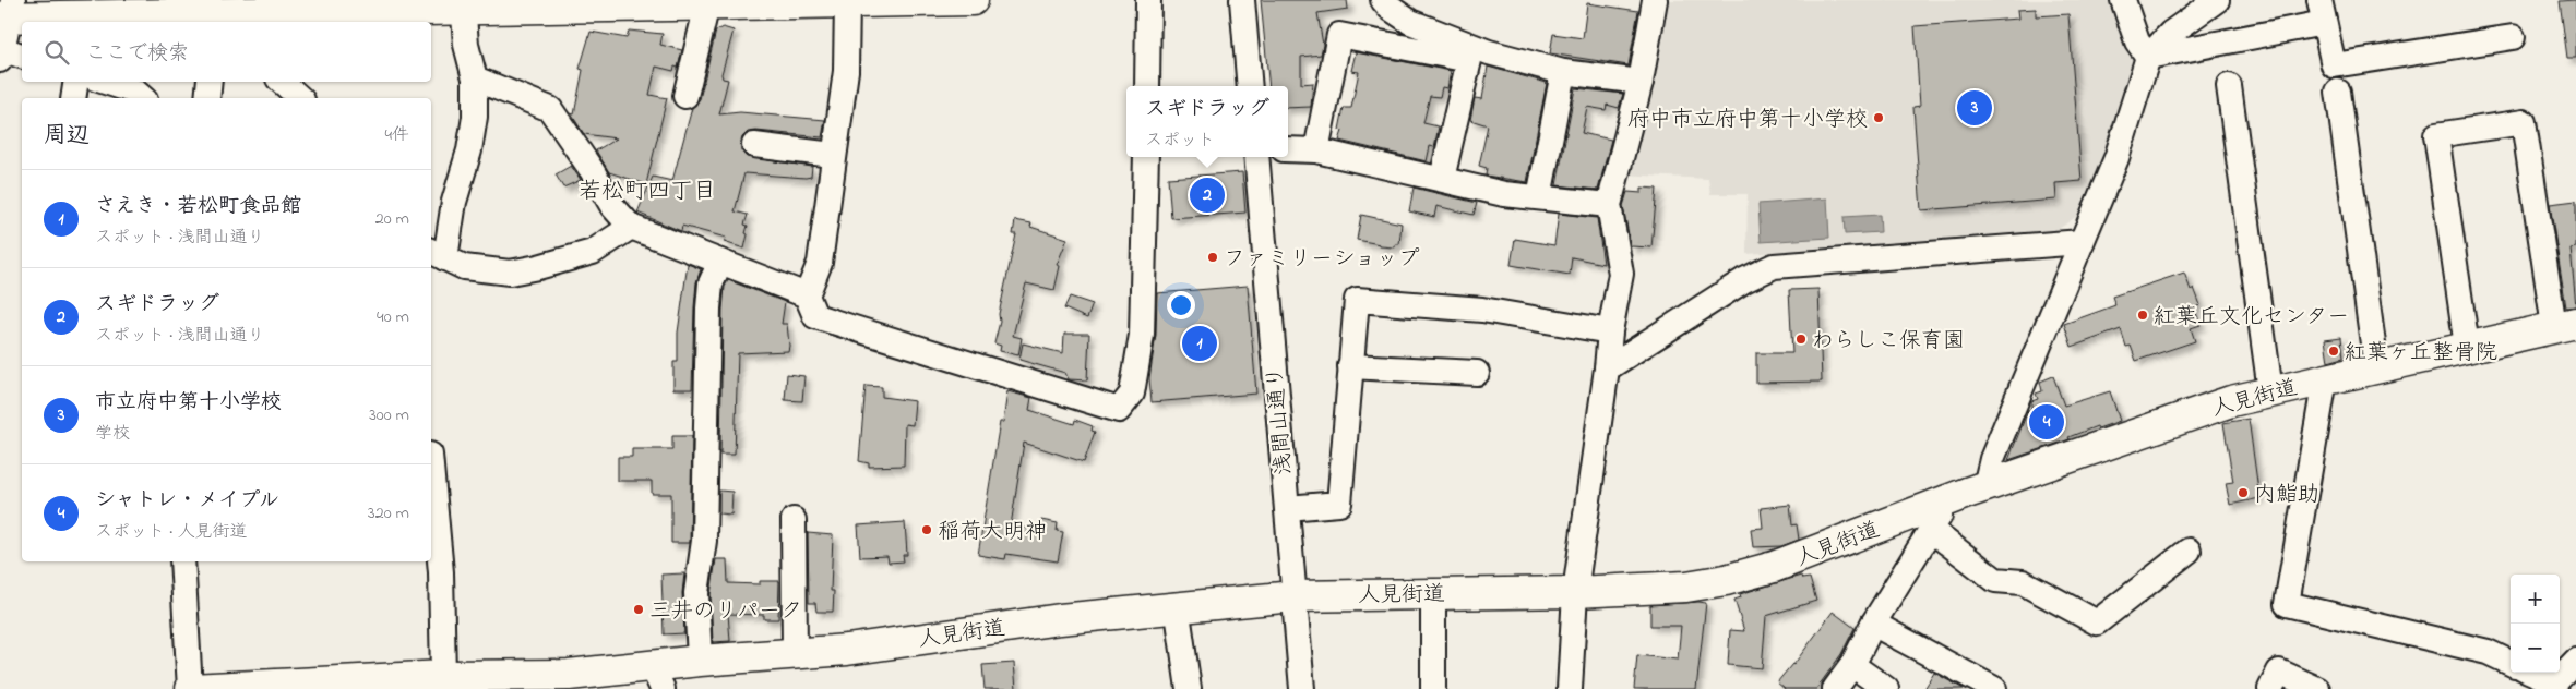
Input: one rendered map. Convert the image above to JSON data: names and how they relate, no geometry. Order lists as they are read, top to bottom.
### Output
{
  "streets": {
    "main road": ["人見街道"],
    "street": ["浅間山通り"]
  },
  "crossings": [
    ["人見街道", "浅間山通り"]
  ],
  "districts": ["若松町四丁目"],
  "places": [
    "府中市立府中第十小学校",
    "ファミリーショップ",
    "紅葉丘文化センター",
    "わらしこ保育園",
    "紅葉ヶ丘整骨院",
    "内鮨助",
    "稲荷大明神",
    "三井のリパーク"
  ],
  "page": {
    "search": "ここで検索",
    "popup": ["スギドラッグ", "スポット"],
    "pins": [
      "3",
      "2",
      "1",
      "4"
    ],
    "heading": ["周辺", "4件"],
    "list": [
      {
        "mark": "1",
        "name": "さえき・若松町食品館",
        "note": "スポット · 浅間山通り",
        "value": "20 m"
      },
      {
        "mark": "2",
        "name": "スギドラッグ",
        "note": "スポット · 浅間山通り",
        "value": "40 m"
      },
      {
        "mark": "3",
        "name": "市立府中第十小学校",
        "note": "学校",
        "value": "300 m"
      },
      {
        "mark": "4",
        "name": "シャトレ・メイプル",
        "note": "スポット · 人見街道",
        "value": "320 m"
      }
    ],
    "map_buttons": ["+", "−"]
  }
}
